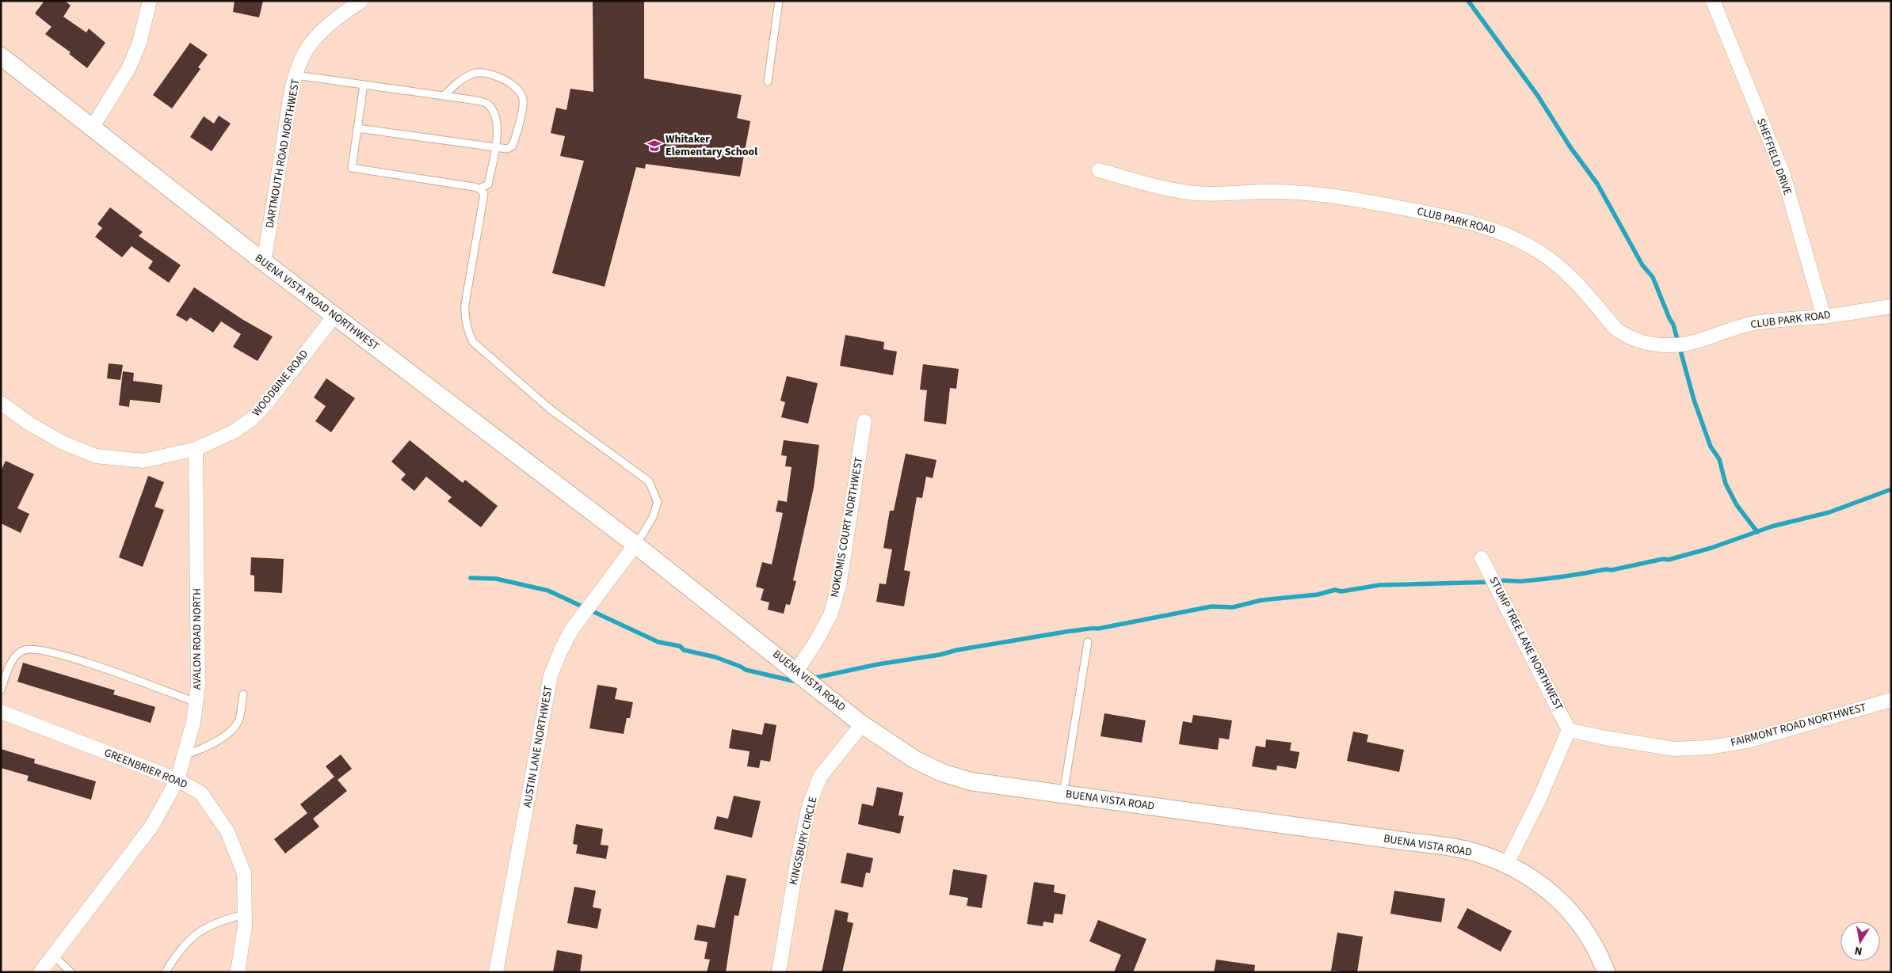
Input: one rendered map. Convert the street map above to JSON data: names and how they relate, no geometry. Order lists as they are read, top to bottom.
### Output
{
  "streets": {
    "street": [
      "DARTMOUTH ROAD NORTHWEST",
      "SHEFFIELD DRIVE",
      "CLUB PARK ROAD",
      "BUENA VISTA ROAD NORTHWEST",
      "WOODBINE ROAD",
      "NOKOMIS COURT NORTHWEST",
      "AVALON ROAD NORTH",
      "STUMP TREE LANE NORTHWEST",
      "BUENA VISTA ROAD",
      "FAIRMONT ROAD NORTHWEST",
      "AUSTIN LANE NORTHWEST",
      "GREENBRIER ROAD",
      "KINGSBURY CIRCLE"
    ]
  },
  "crossings": [
    ["DARTMOUTH ROAD NORTHWEST", "BUENA VISTA ROAD NORTHWEST"],
    ["SHEFFIELD DRIVE", "CLUB PARK ROAD"],
    ["BUENA VISTA ROAD NORTHWEST", "WOODBINE ROAD"],
    ["BUENA VISTA ROAD NORTHWEST", "BUENA VISTA ROAD"],
    ["BUENA VISTA ROAD NORTHWEST", "AUSTIN LANE NORTHWEST"],
    ["WOODBINE ROAD", "AVALON ROAD NORTH"],
    ["NOKOMIS COURT NORTHWEST", "BUENA VISTA ROAD"],
    ["AVALON ROAD NORTH", "GREENBRIER ROAD"],
    ["STUMP TREE LANE NORTHWEST", "FAIRMONT ROAD NORTHWEST"],
    ["BUENA VISTA ROAD", "AUSTIN LANE NORTHWEST"],
    ["BUENA VISTA ROAD", "KINGSBURY CIRCLE"]
  ],
  "places": {
    "school or university": ["Whitaker Elementary School"]
  },
  "north": "bottom"
}
